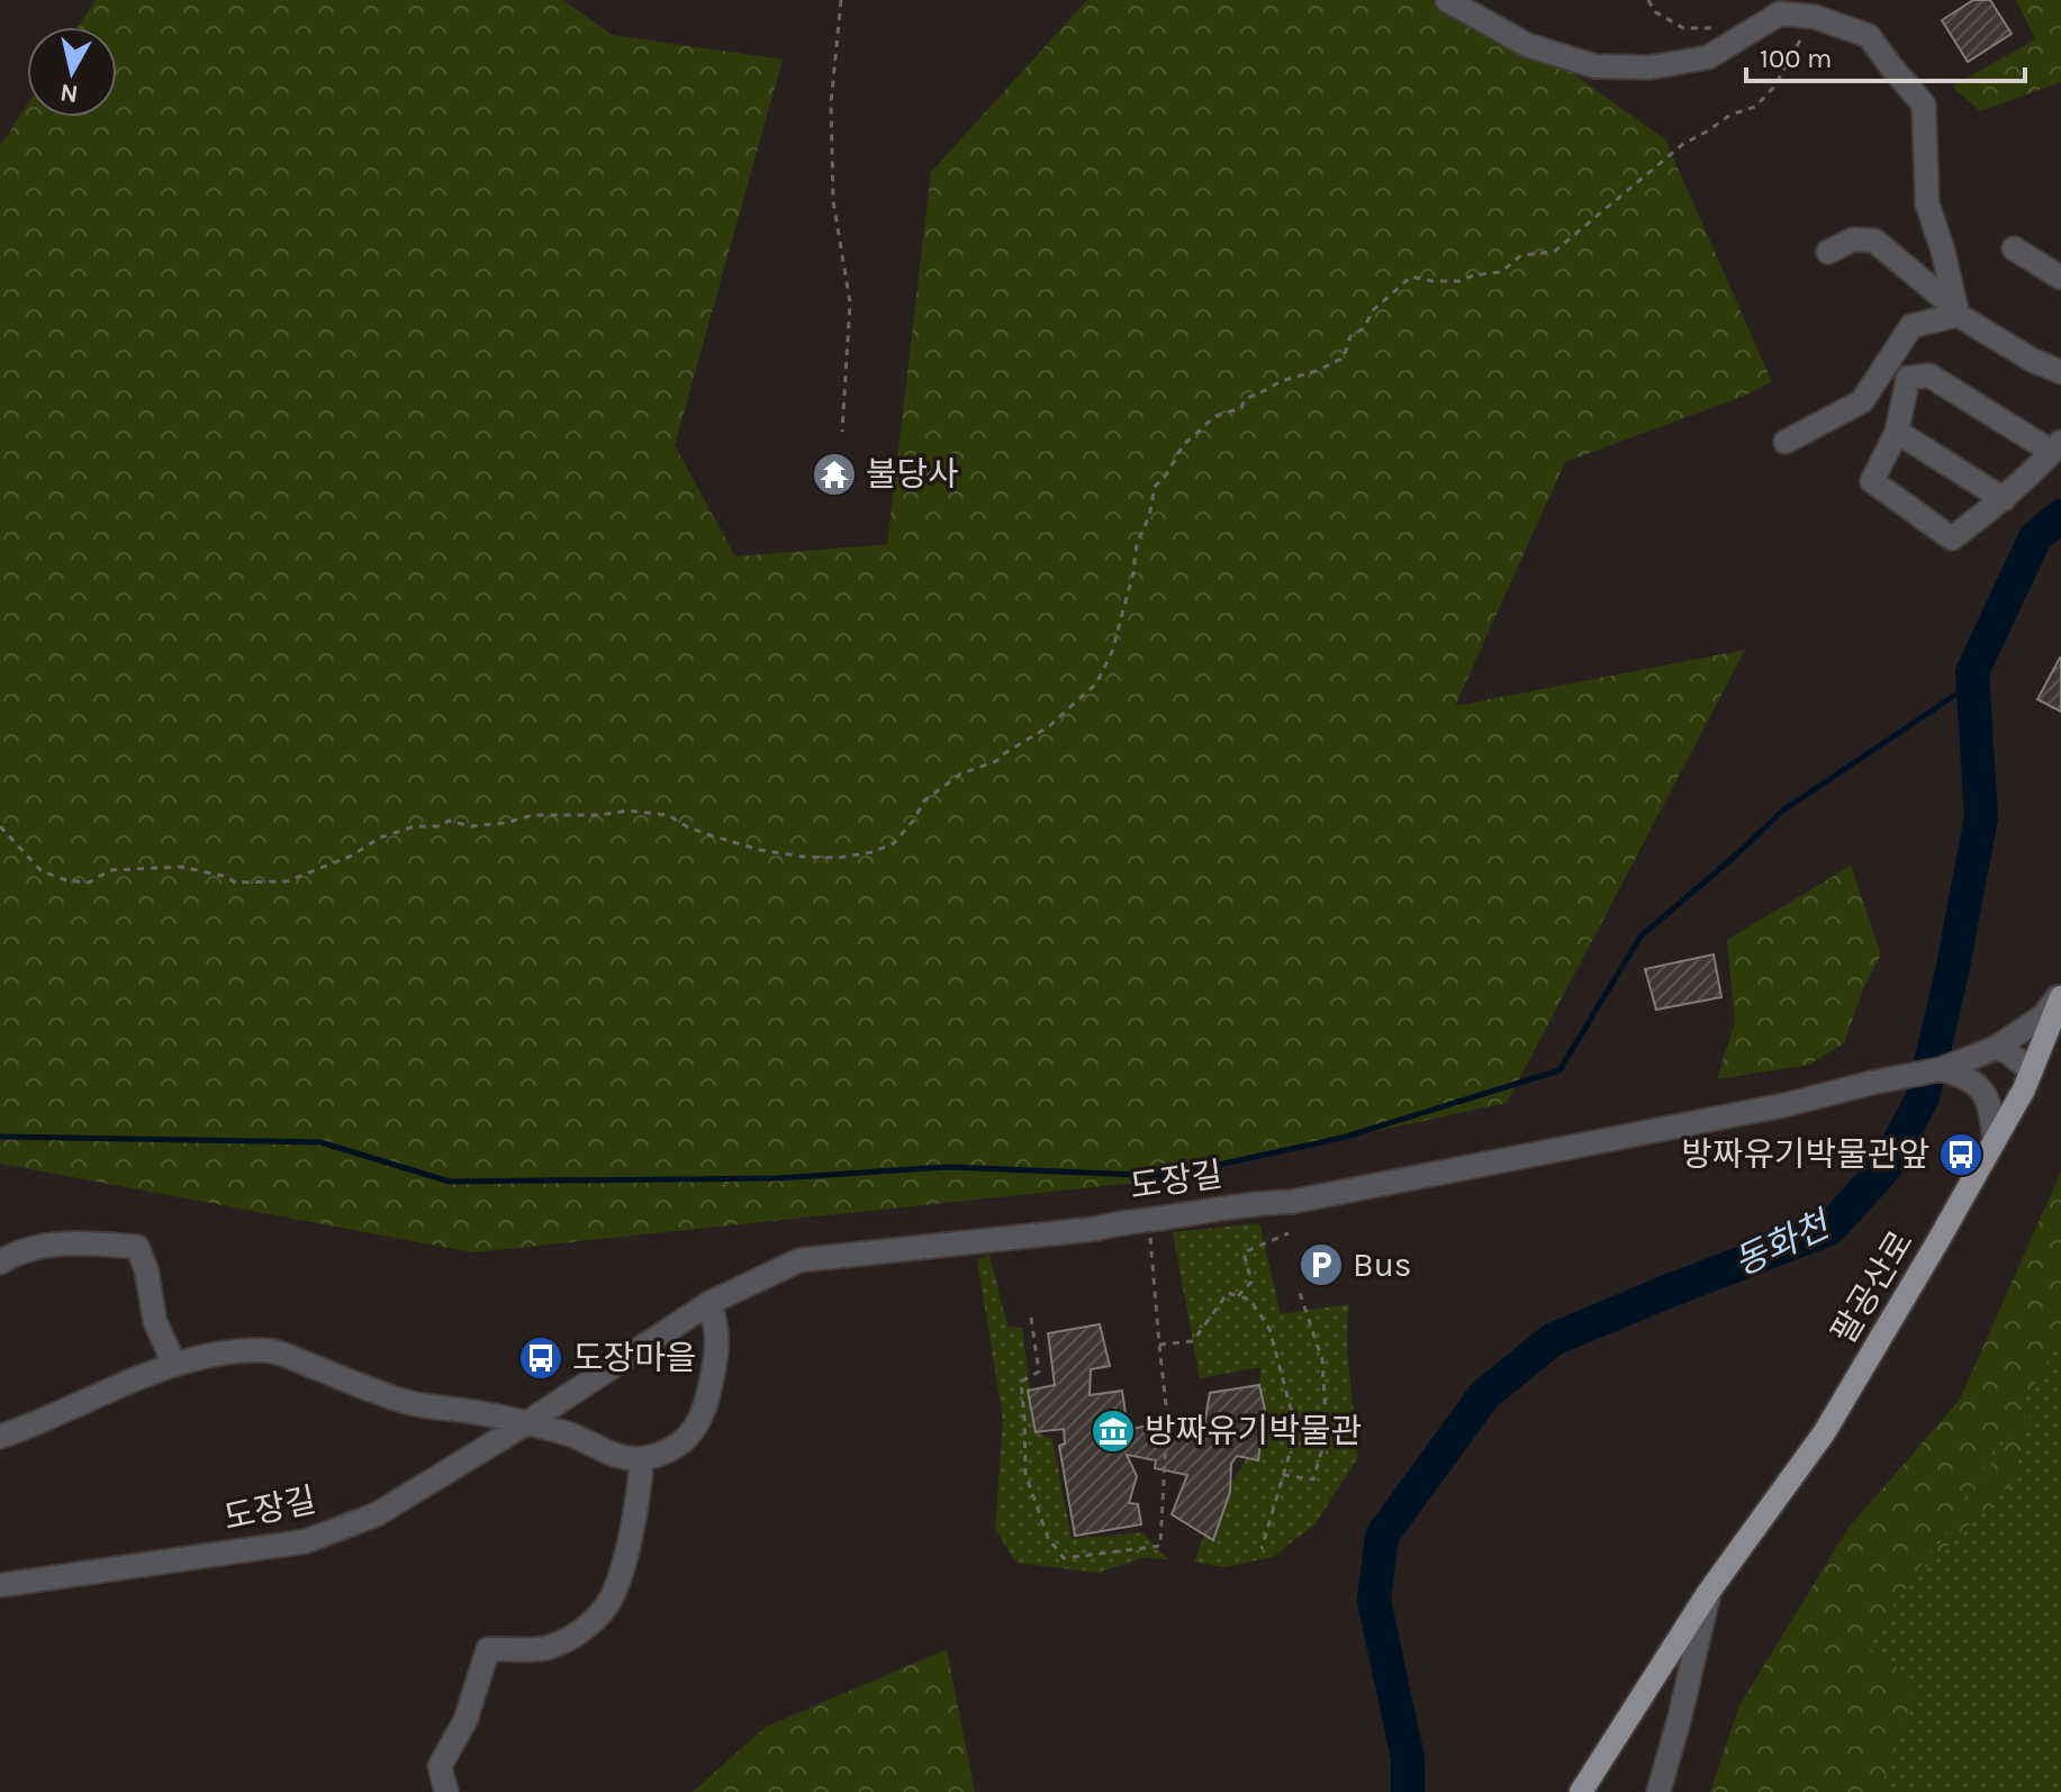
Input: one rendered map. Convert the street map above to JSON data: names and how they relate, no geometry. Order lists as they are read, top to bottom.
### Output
{
  "streets": {
    "main road": ["팔공산로"],
    "street": ["도장길"]
  },
  "crossings": [
    ["도장길", "팔공산로"]
  ],
  "water": ["동화천"],
  "places": {
    "temple": ["불당사"],
    "bus stop": ["방짜유기박물관앞", "도장마을"],
    "parking": ["Bus"],
    "museum": ["방짜유기박물관"]
  },
  "scale_bar": "100 m",
  "north": "bottom"
}
